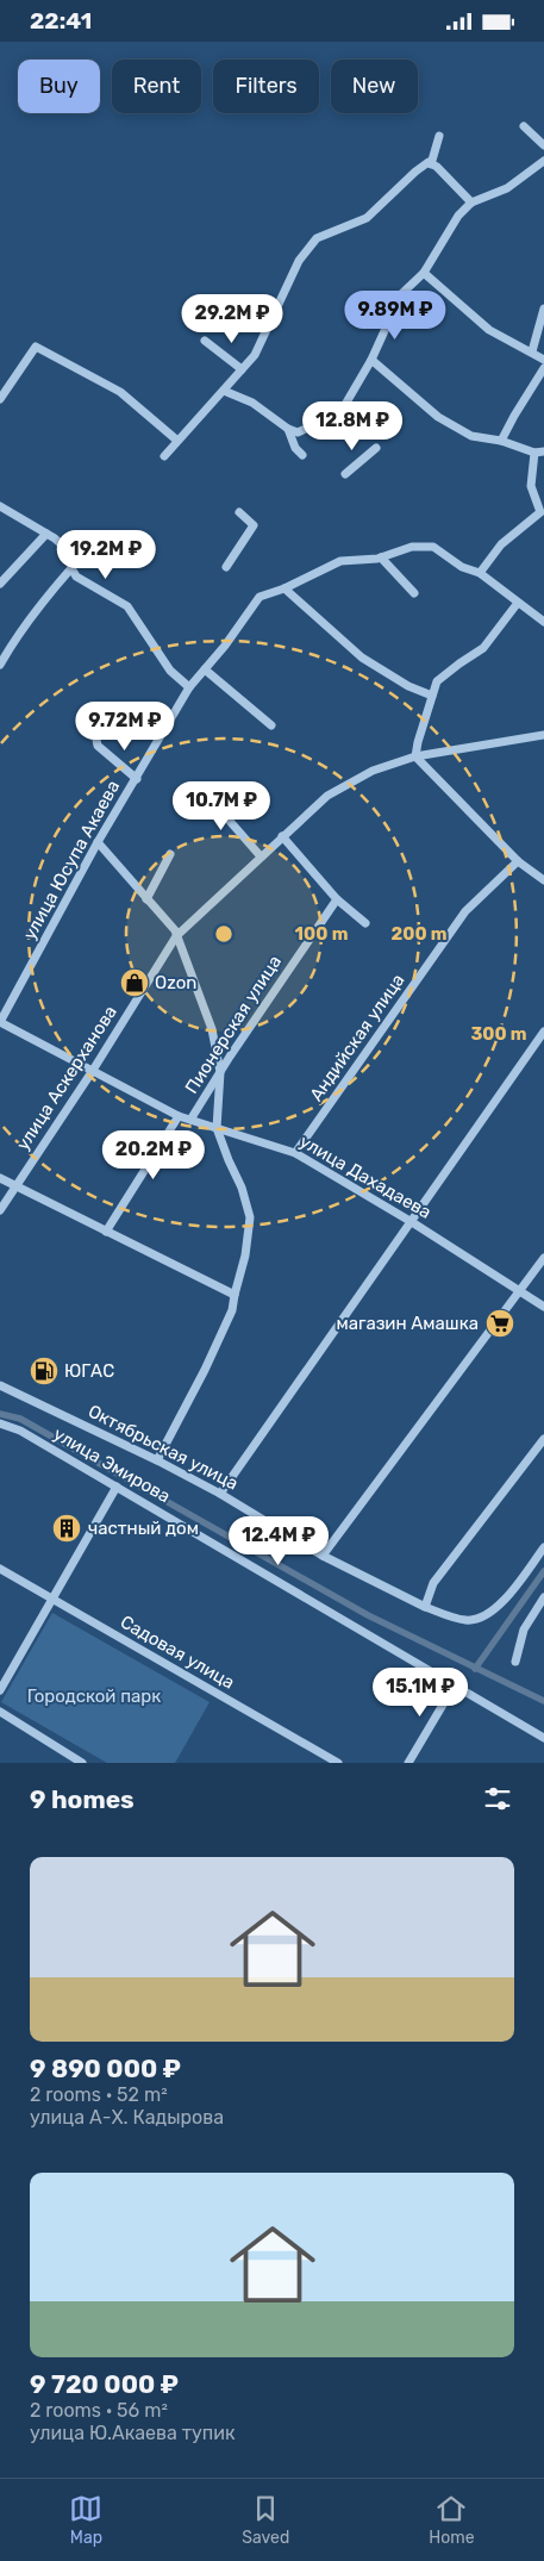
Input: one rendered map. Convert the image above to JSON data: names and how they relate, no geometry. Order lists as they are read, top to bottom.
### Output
{
  "streets": {
    "street": [
      "улица Юсупа Акаева",
      "Пионерская улица",
      "Андийская улица",
      "улица Аскерханова",
      "улица Дахадаева",
      "Октябрьская улица",
      "улица Эмирова",
      "Садовая улица"
    ]
  },
  "crossings": [
    ["улица Юсупа Акаева", "улица Дахадаева"],
    ["Пионерская улица", "улица Дахадаева"],
    ["Андийская улица", "улица Дахадаева"],
    ["улица Аскерханова", "улица Дахадаева"]
  ],
  "parks": ["Городской парк"],
  "places": {
    "shop": ["Ozon"],
    "supermarket": ["магазин Амашка"],
    "fuel station": ["ЮГАС"],
    "building": ["частный дом"]
  },
  "page": {
    "status": "22:41",
    "chip": [
      "Buy",
      "Rent",
      "Filters",
      "New"
    ],
    "price": [
      "9.89M ₽",
      "29.2M ₽",
      "12.8M ₽",
      "19.2M ₽",
      "9.72M ₽",
      "10.7M ₽",
      "20.2M ₽",
      "12.4M ₽",
      "15.1M ₽"
    ],
    "heading": "9 homes",
    "list": [
      {
        "name": "9 890 000 ₽",
        "note": "2 rooms · 52 m² · улица А-Х. Кадырова"
      },
      {
        "name": "9 720 000 ₽",
        "note": "2 rooms · 56 m² · улица Ю.Акаева тупик"
      }
    ],
    "tabs": ["Map", "Saved", "Home"]
  },
  "rings": ["100 m", "200 m", "300 m"]
}
